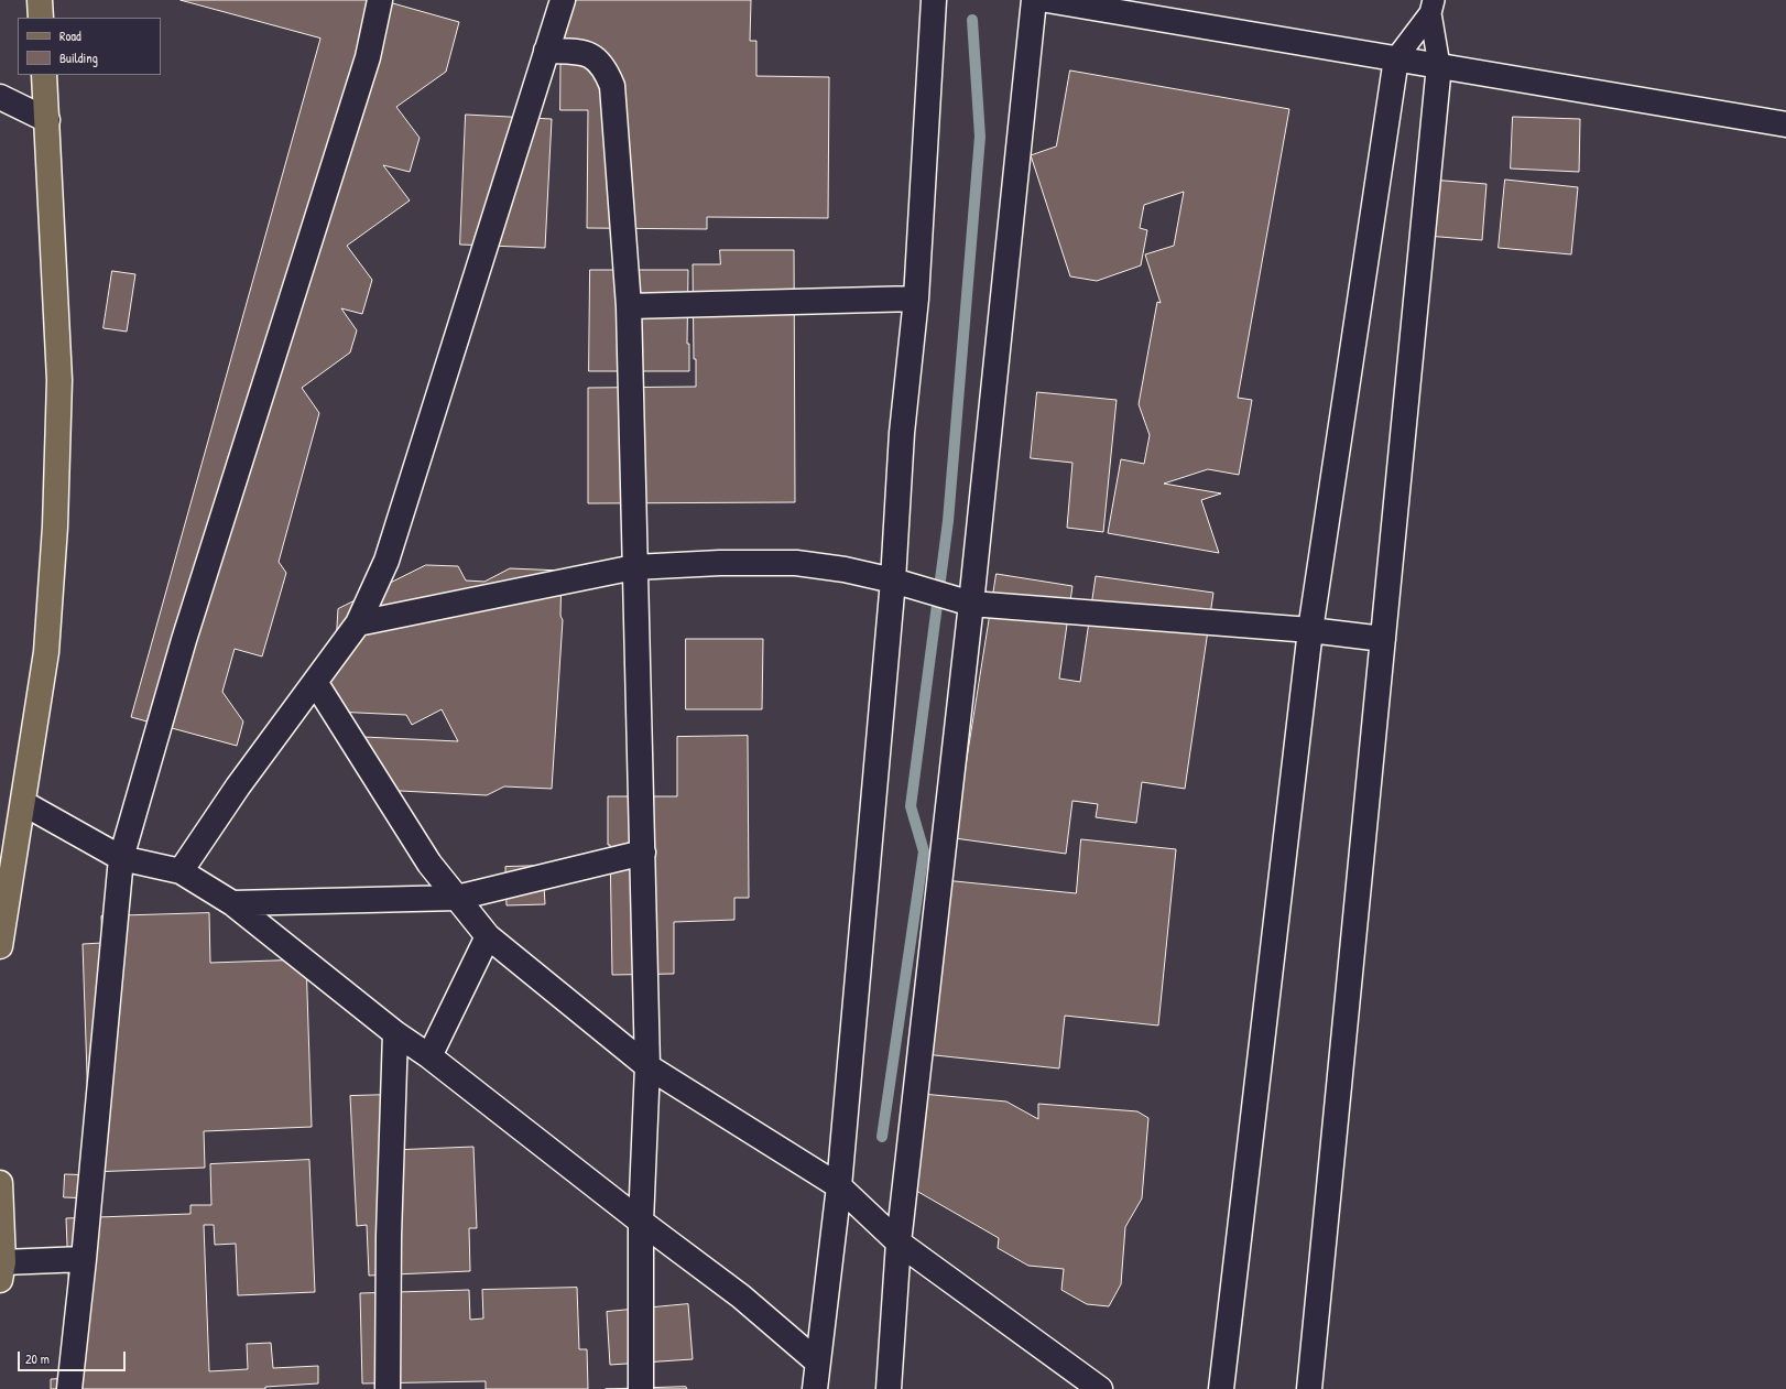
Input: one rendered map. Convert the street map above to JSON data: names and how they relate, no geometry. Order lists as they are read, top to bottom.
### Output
{
  "legend": ["Road", "Building"],
  "scale_bar": "20 m"
}
